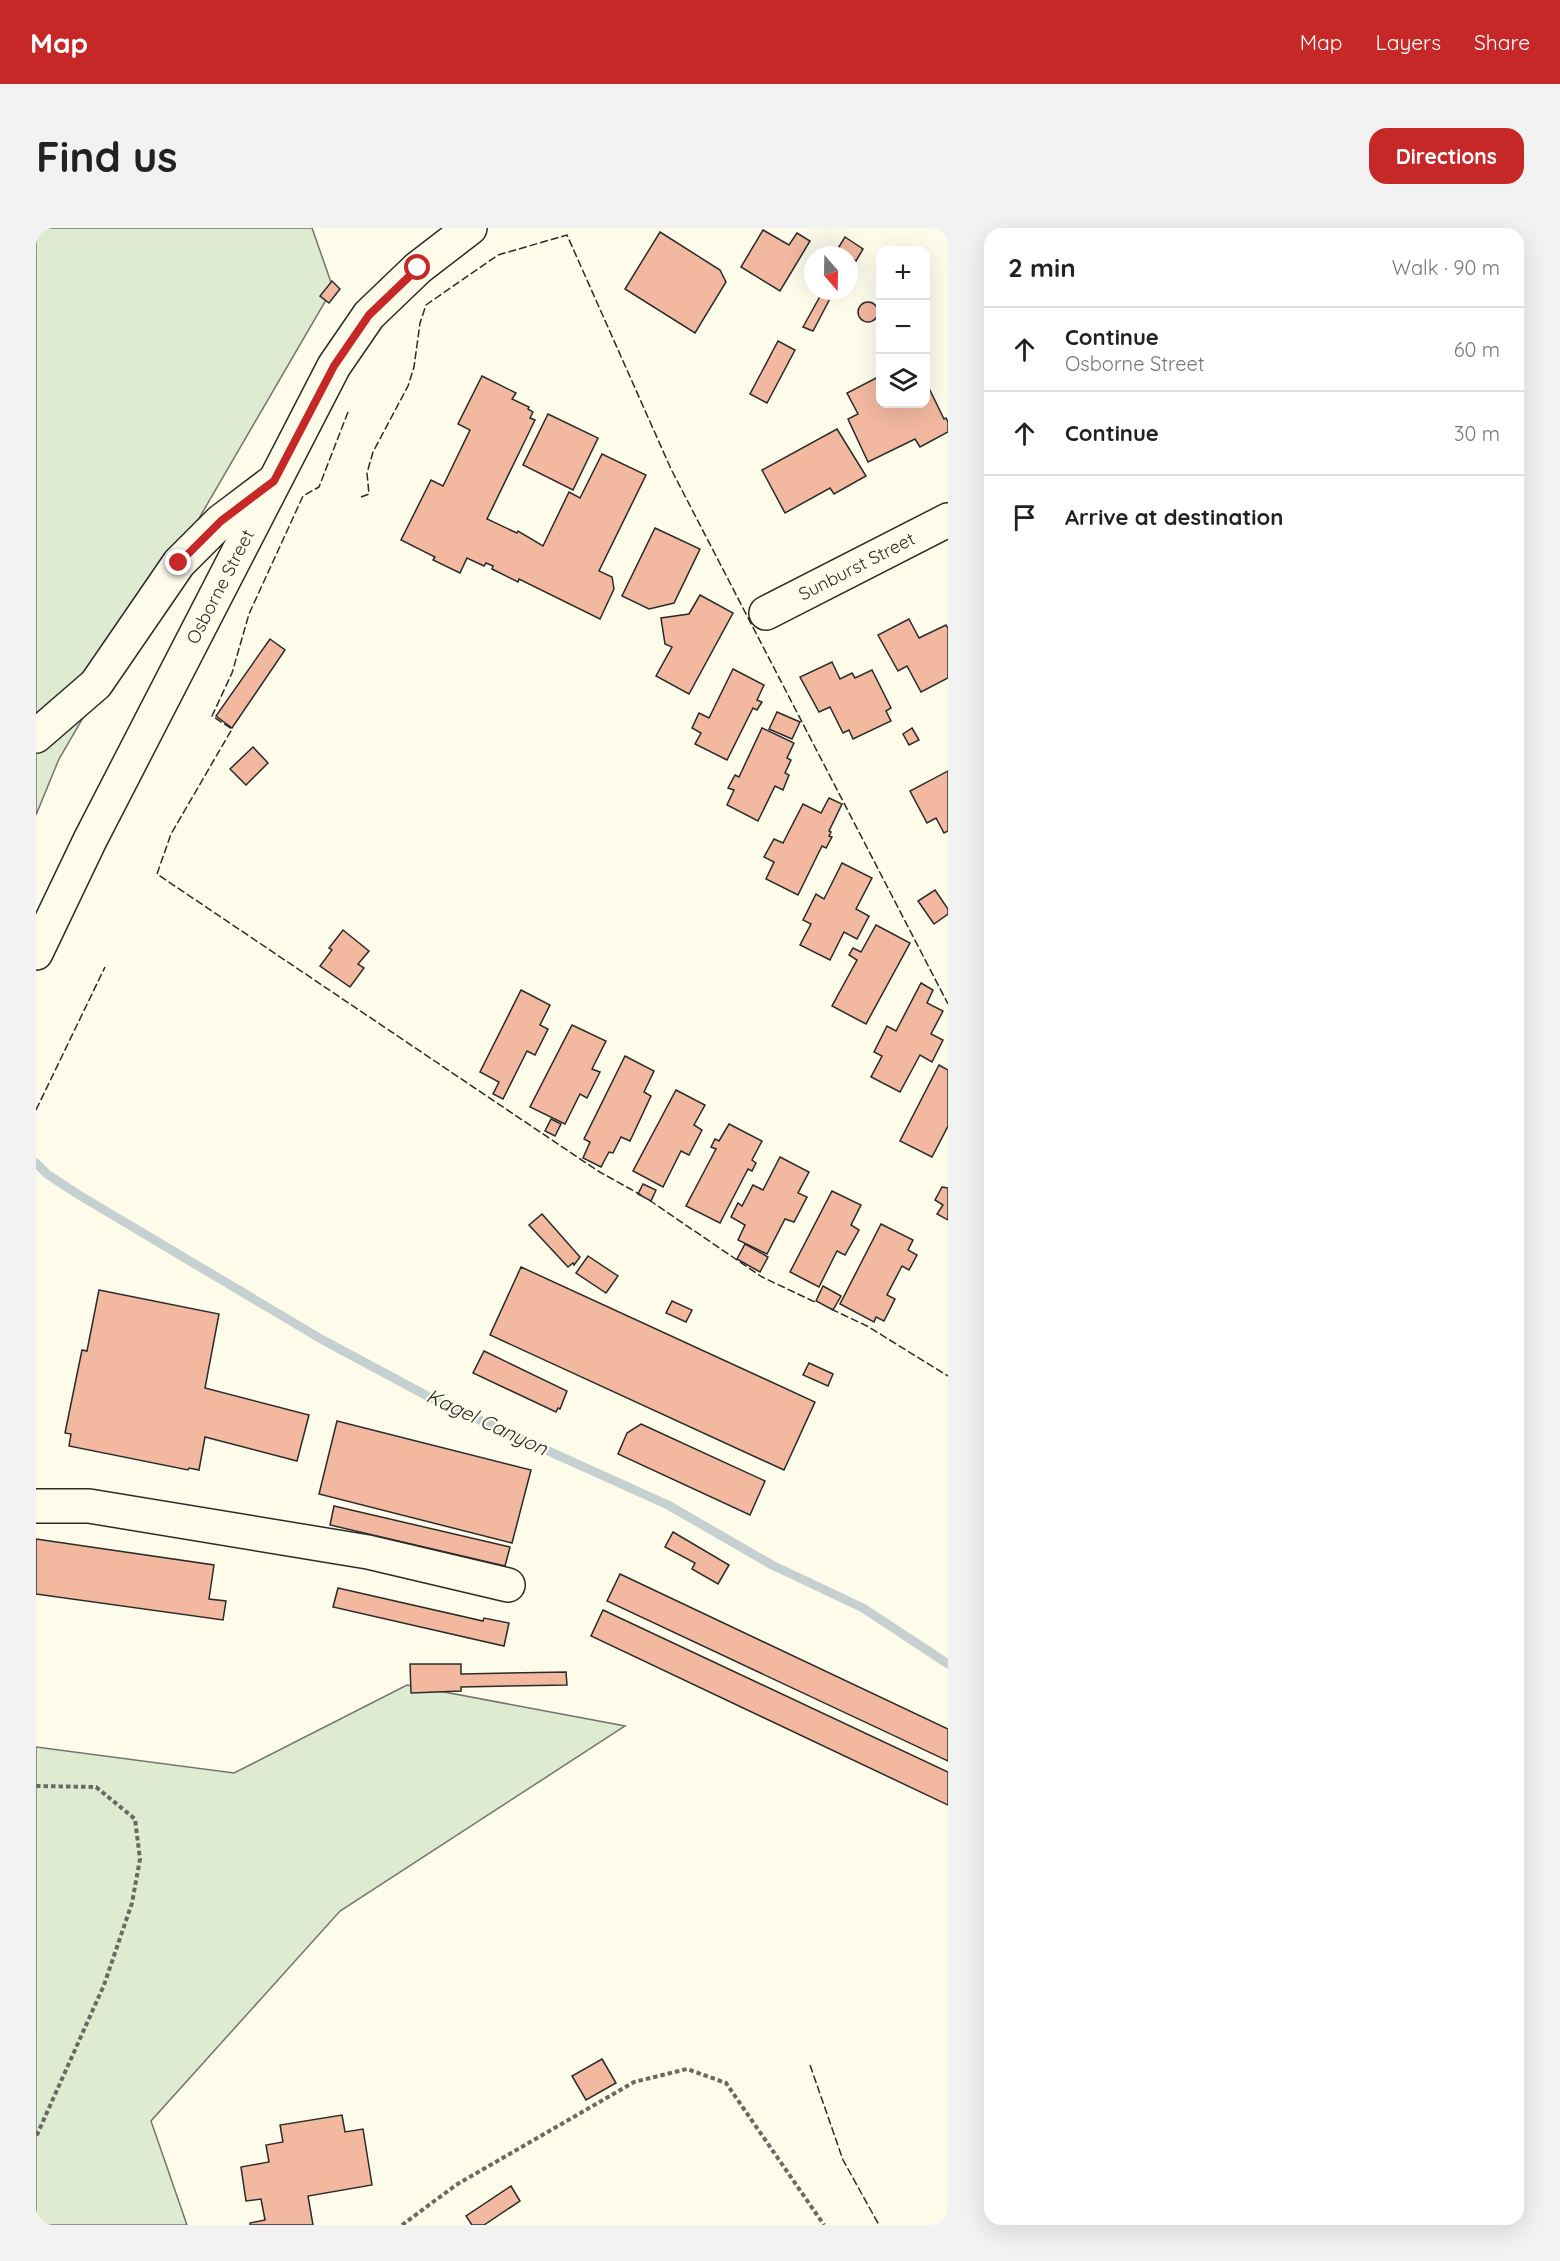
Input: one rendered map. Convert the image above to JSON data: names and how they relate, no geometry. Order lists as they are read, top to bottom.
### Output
{
  "streets": {
    "main road": ["Sunburst Street", "Osborne Street"]
  },
  "water": ["Kagel Canyon"],
  "north": "bottom",
  "page": {
    "header": "Map",
    "nav": ["Map", "Layers", "Share"],
    "buttons": "Directions",
    "title": "Find us",
    "heading": ["2 min", "Walk · 90 m"],
    "map_buttons": ["+", "−"],
    "list": [
      ["Continue", "Osborne Street", "60 m"],
      ["Continue", "30 m"],
      "Arrive at destination"
    ]
  }
}
